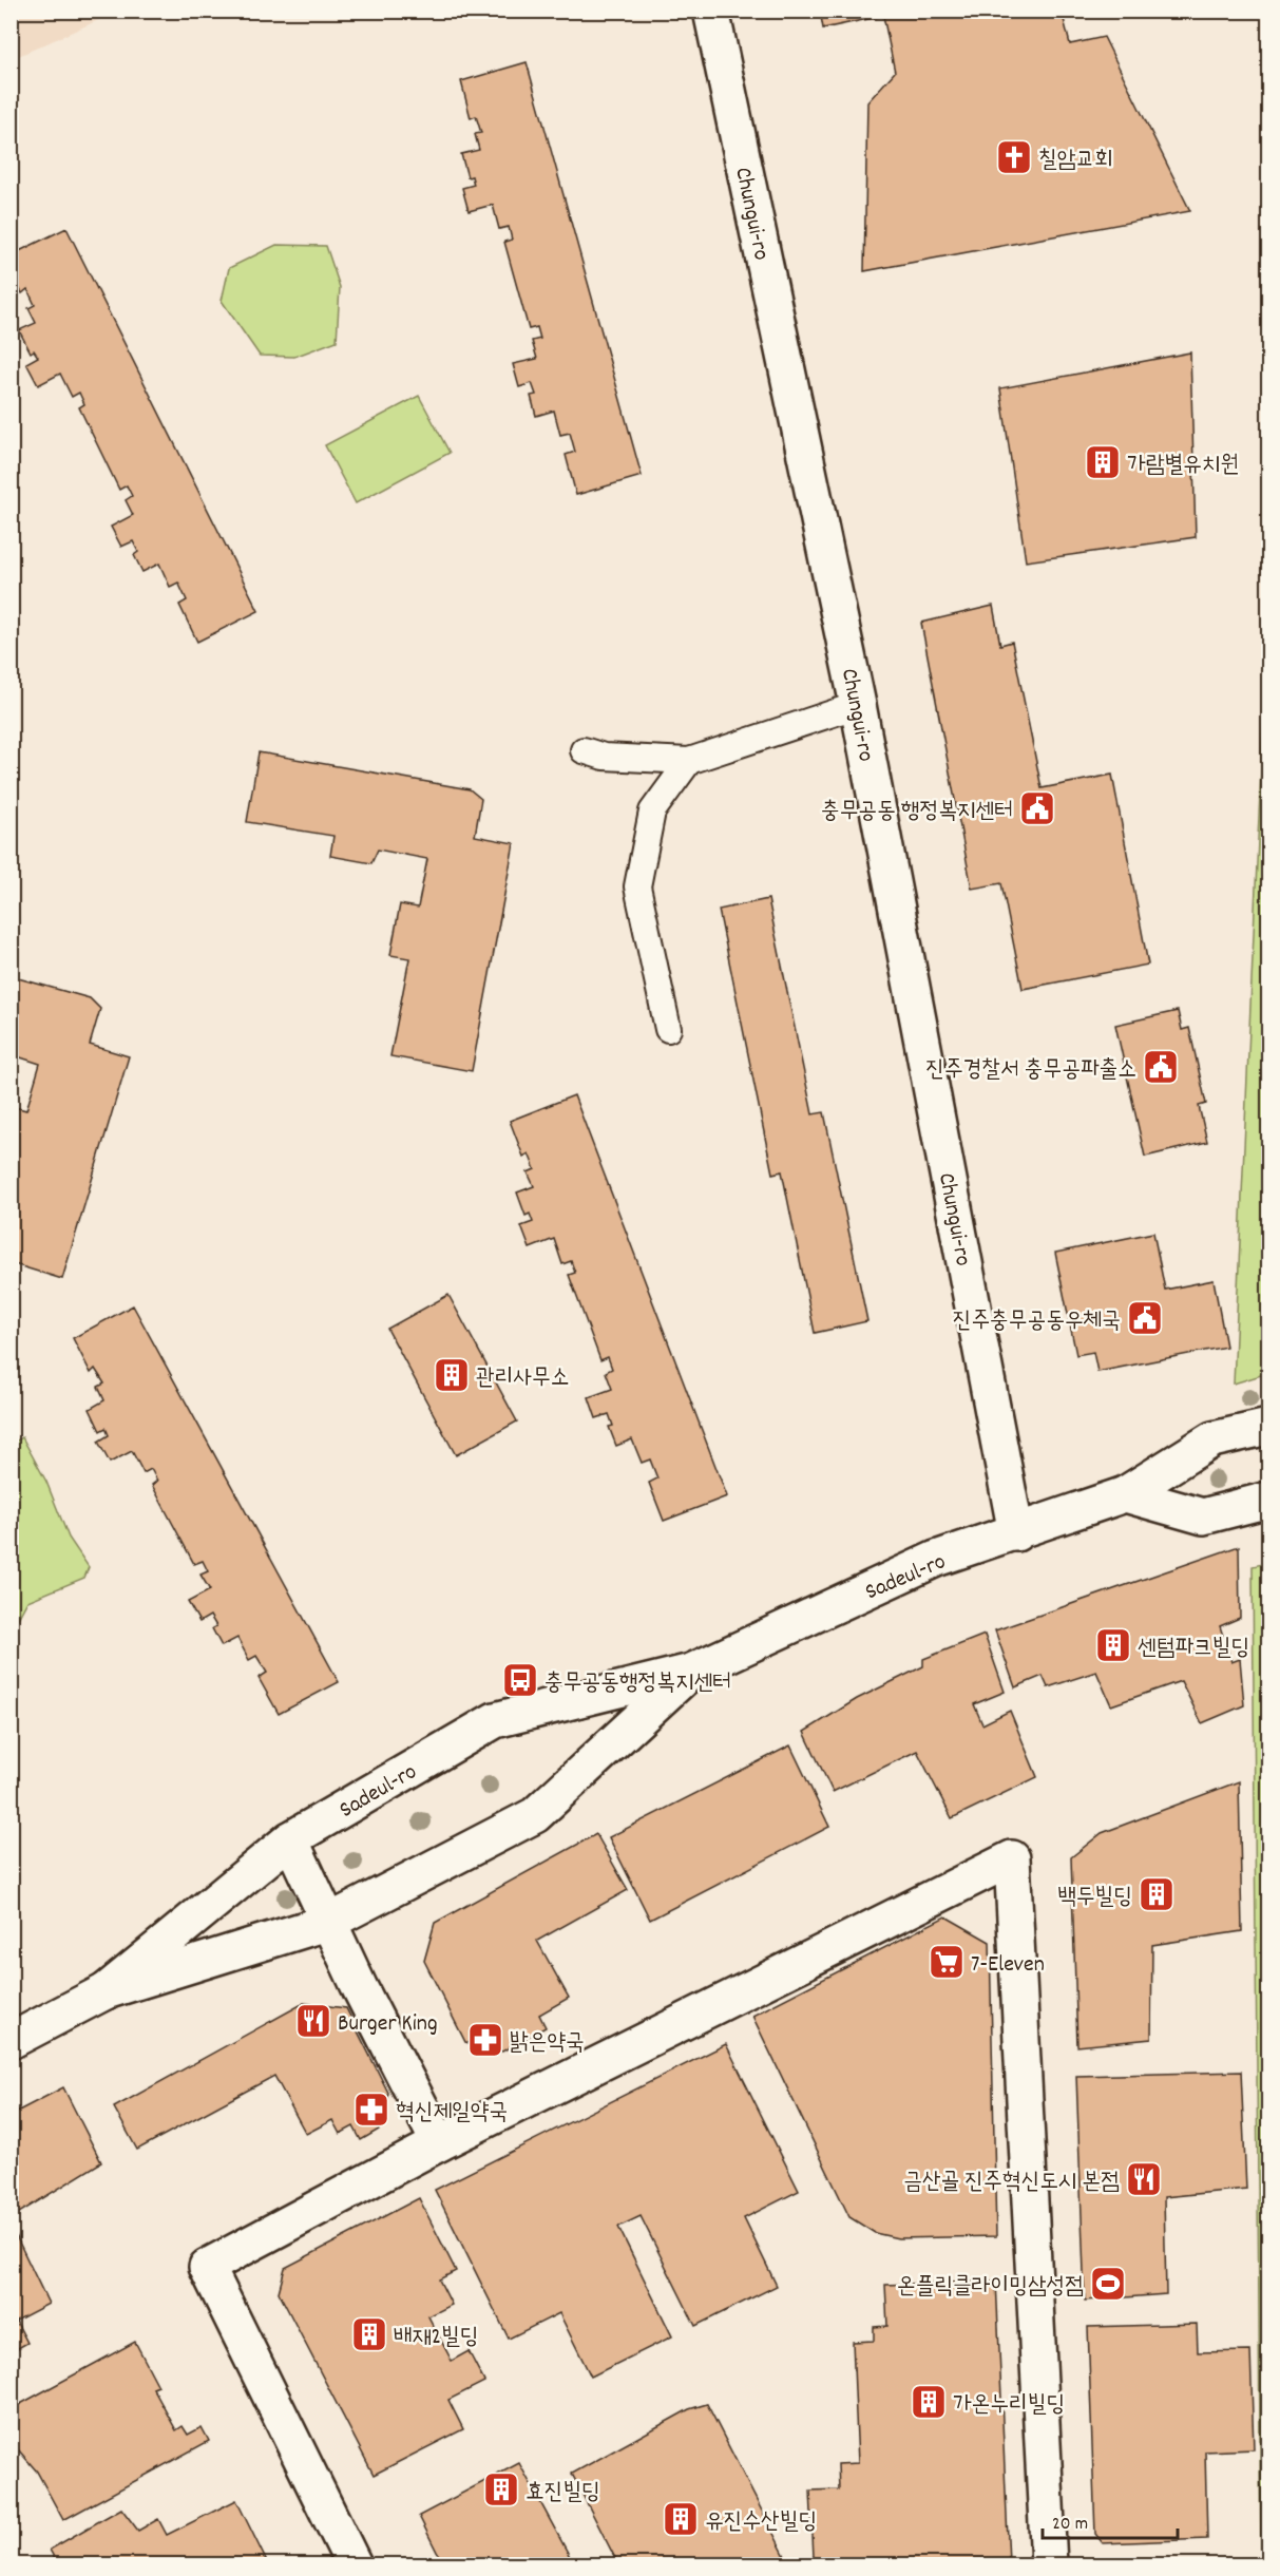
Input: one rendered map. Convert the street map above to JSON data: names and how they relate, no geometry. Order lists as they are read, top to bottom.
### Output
{
  "streets": {
    "street": ["Chungui-ro", "Sadeul-ro"]
  },
  "crossings": [
    ["Chungui-ro", "Sadeul-ro"]
  ],
  "places": {
    "church": ["칠암교회"],
    "building": [
      "가람별유치원",
      "관리사무소",
      "센텀파크빌딩",
      "백두빌딩",
      "배재2빌딩",
      "가온누리빌딩",
      "효진빌딩",
      "유진수산빌딩"
    ],
    "public building": ["충무공동 행정복지센터", "진주경찰서 충무공파출소", "진주충무공동우체국"],
    "bus stop": ["충무공동행정복지센터"],
    "supermarket": ["7-Eleven"],
    "restaurant": ["Burger King", "금산골 진주혁신도시 본점"],
    "pharmacy": ["밝은약국", "혁신제일약국"],
    "sports": ["온플릭클라이밍삼성점"]
  },
  "scale_bar": "20 m"
}
